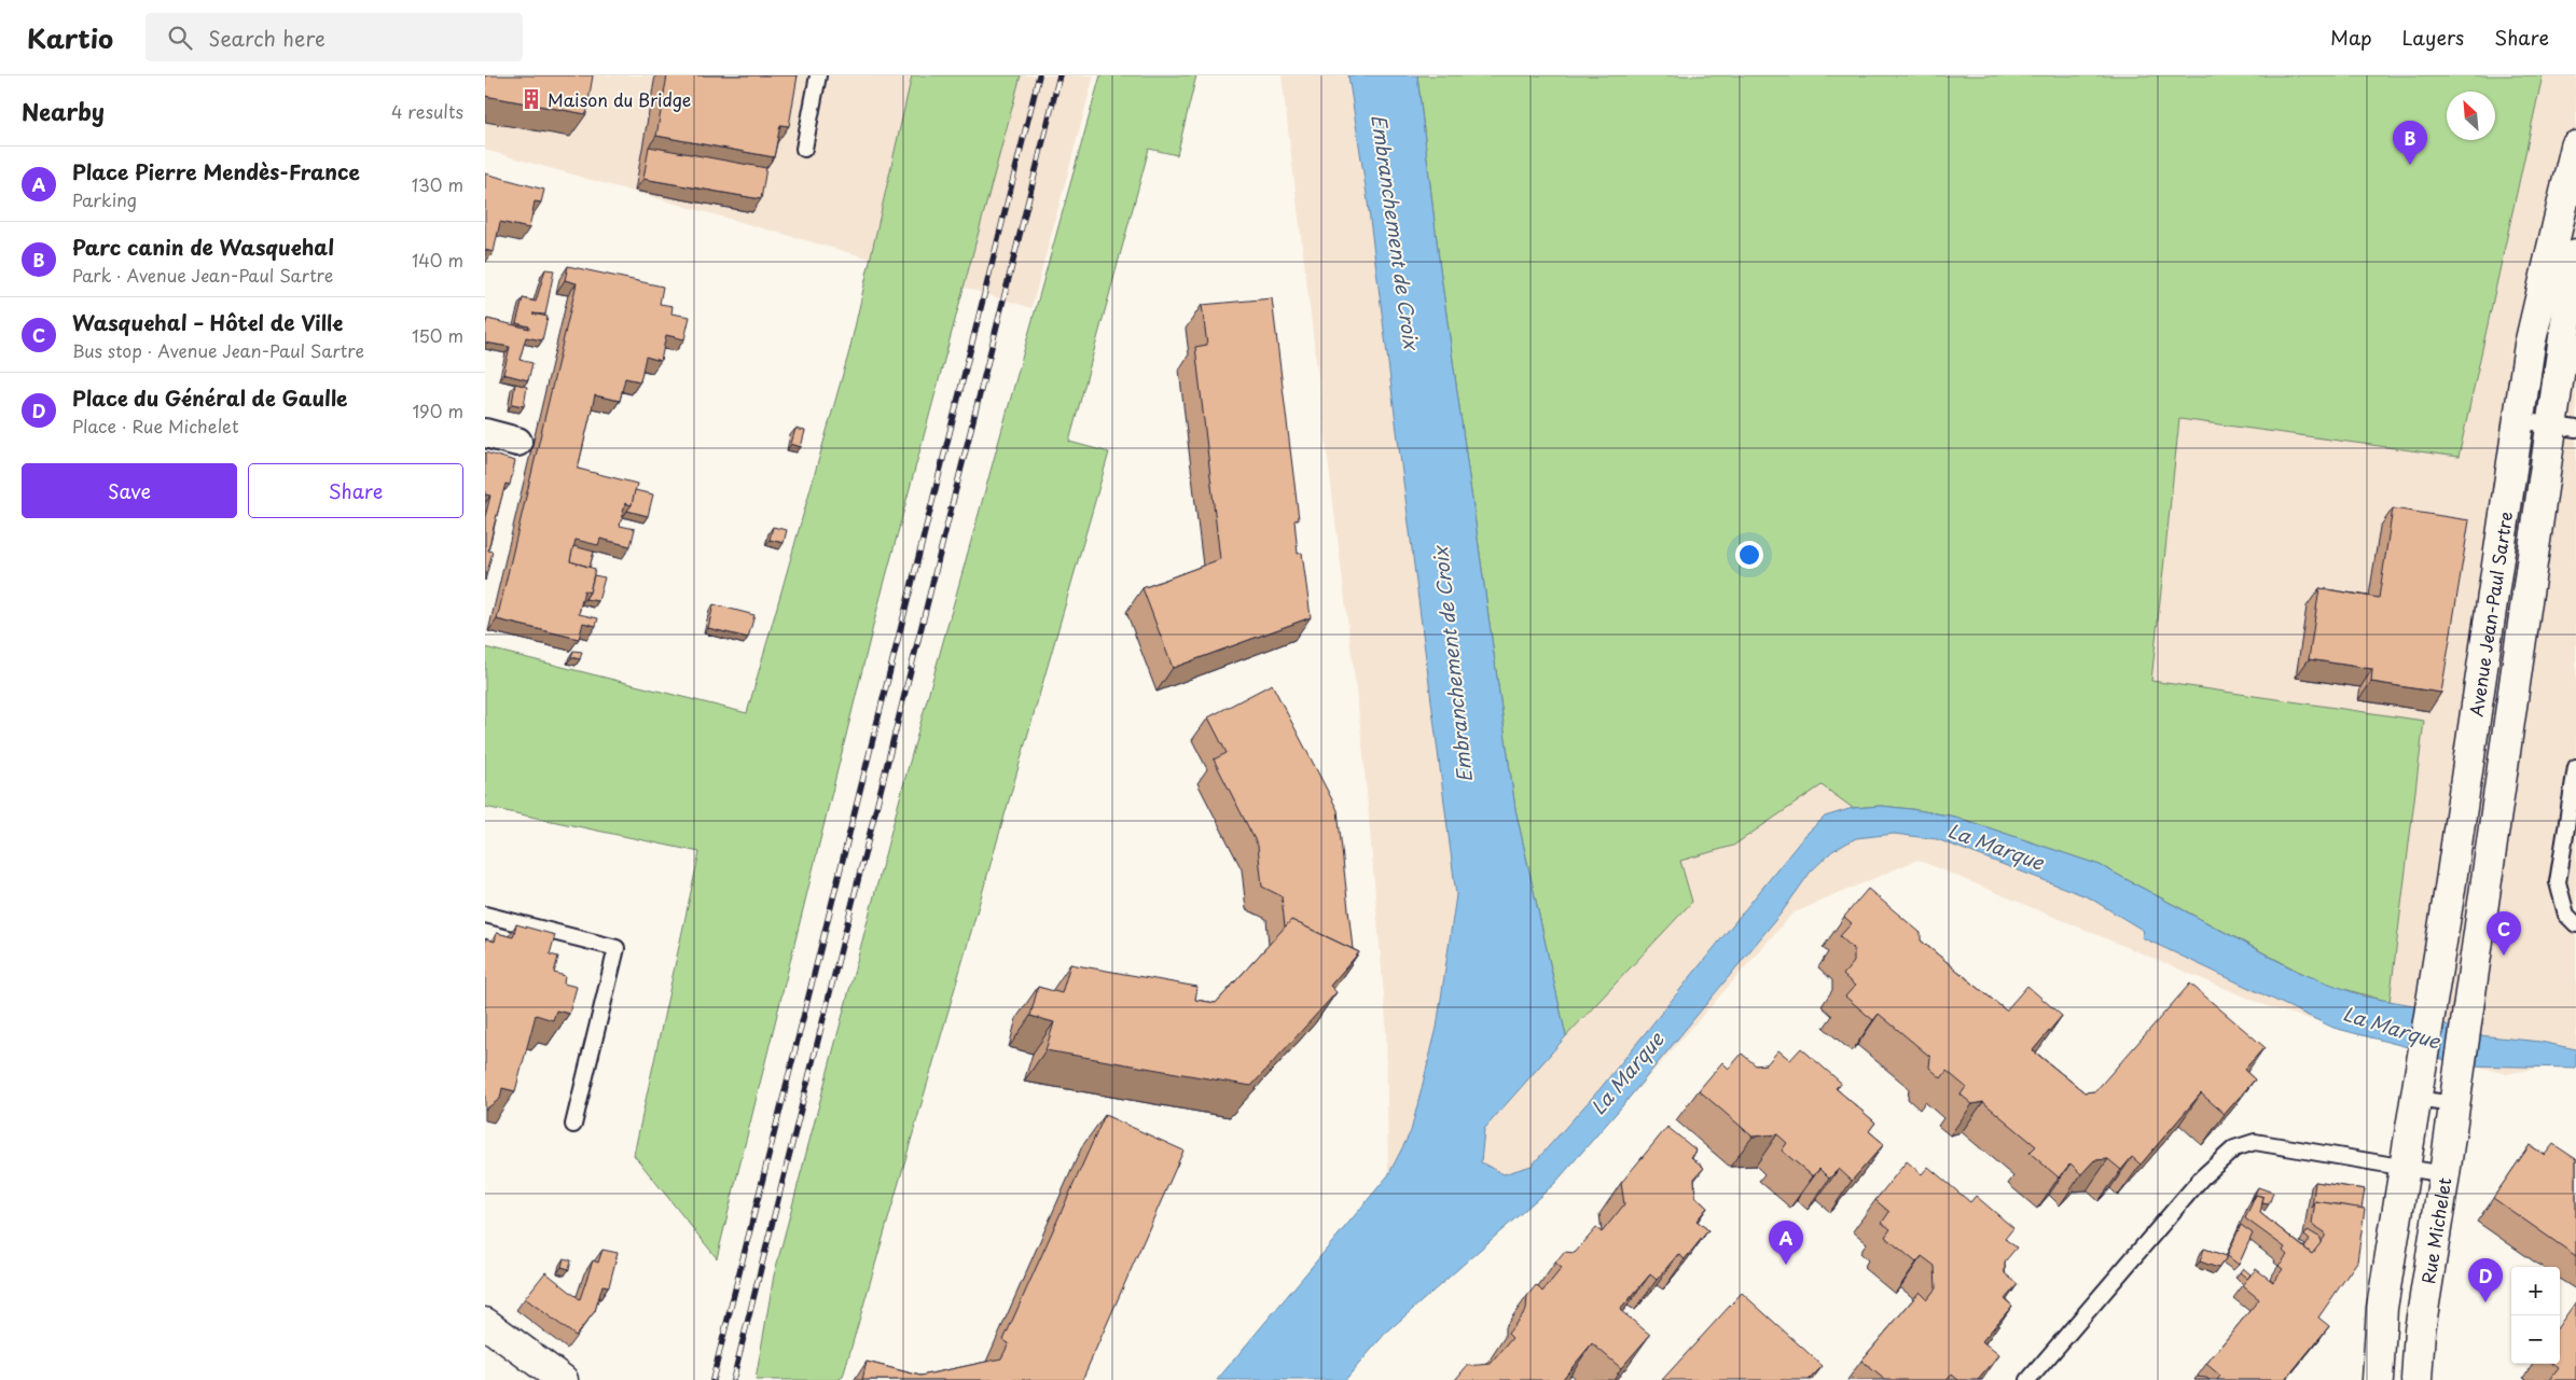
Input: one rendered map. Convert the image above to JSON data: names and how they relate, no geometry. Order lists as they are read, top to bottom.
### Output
{
  "streets": {
    "street": ["Avenue Jean-Paul Sartre", "Rue Michelet"]
  },
  "crossings": [
    ["Avenue Jean-Paul Sartre", "Rue Michelet"]
  ],
  "water": ["Embranchement de Croix", "La Marque"],
  "places": {
    "building": ["Maison du Bridge"]
  },
  "north": "top left",
  "page": {
    "header": "Kartio",
    "search": "Search here",
    "nav": ["Map", "Layers", "Share"],
    "heading": ["Nearby", "4 results"],
    "pins": [
      "B",
      "C",
      "A",
      "D"
    ],
    "list": [
      {
        "mark": "A",
        "name": "Place Pierre Mendès-France",
        "note": "Parking",
        "value": "130 m"
      },
      {
        "mark": "B",
        "name": "Parc canin de Wasquehal",
        "note": "Park · Avenue Jean-Paul Sartre",
        "value": "140 m"
      },
      {
        "mark": "C",
        "name": "Wasquehal – Hôtel de Ville",
        "note": "Bus stop · Avenue Jean-Paul Sartre",
        "value": "150 m"
      },
      {
        "mark": "D",
        "name": "Place du Général de Gaulle",
        "note": "Place · Rue Michelet",
        "value": "190 m"
      }
    ],
    "buttons": ["Save", "Share"],
    "map_buttons": ["+", "−"]
  }
}
